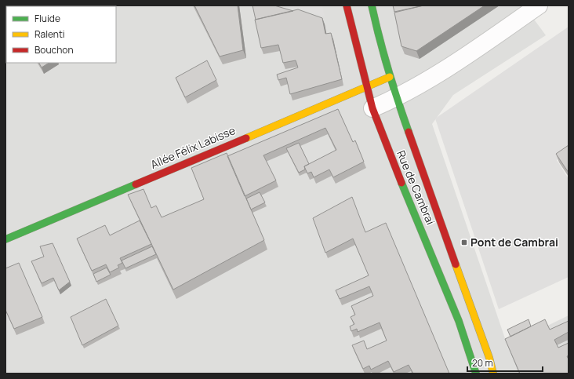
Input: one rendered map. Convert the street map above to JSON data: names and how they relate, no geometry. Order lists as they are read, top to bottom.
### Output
{
  "streets": {
    "main road": ["Allée Félix Labisse", "Rue de Cambrai"]
  },
  "crossings": [
    ["Allée Félix Labisse", "Rue de Cambrai"]
  ],
  "places": {
    "transit": ["Pont de Cambrai"]
  },
  "legend": ["Fluide", "Ralenti", "Bouchon"],
  "scale_bar": "20 m"
}
